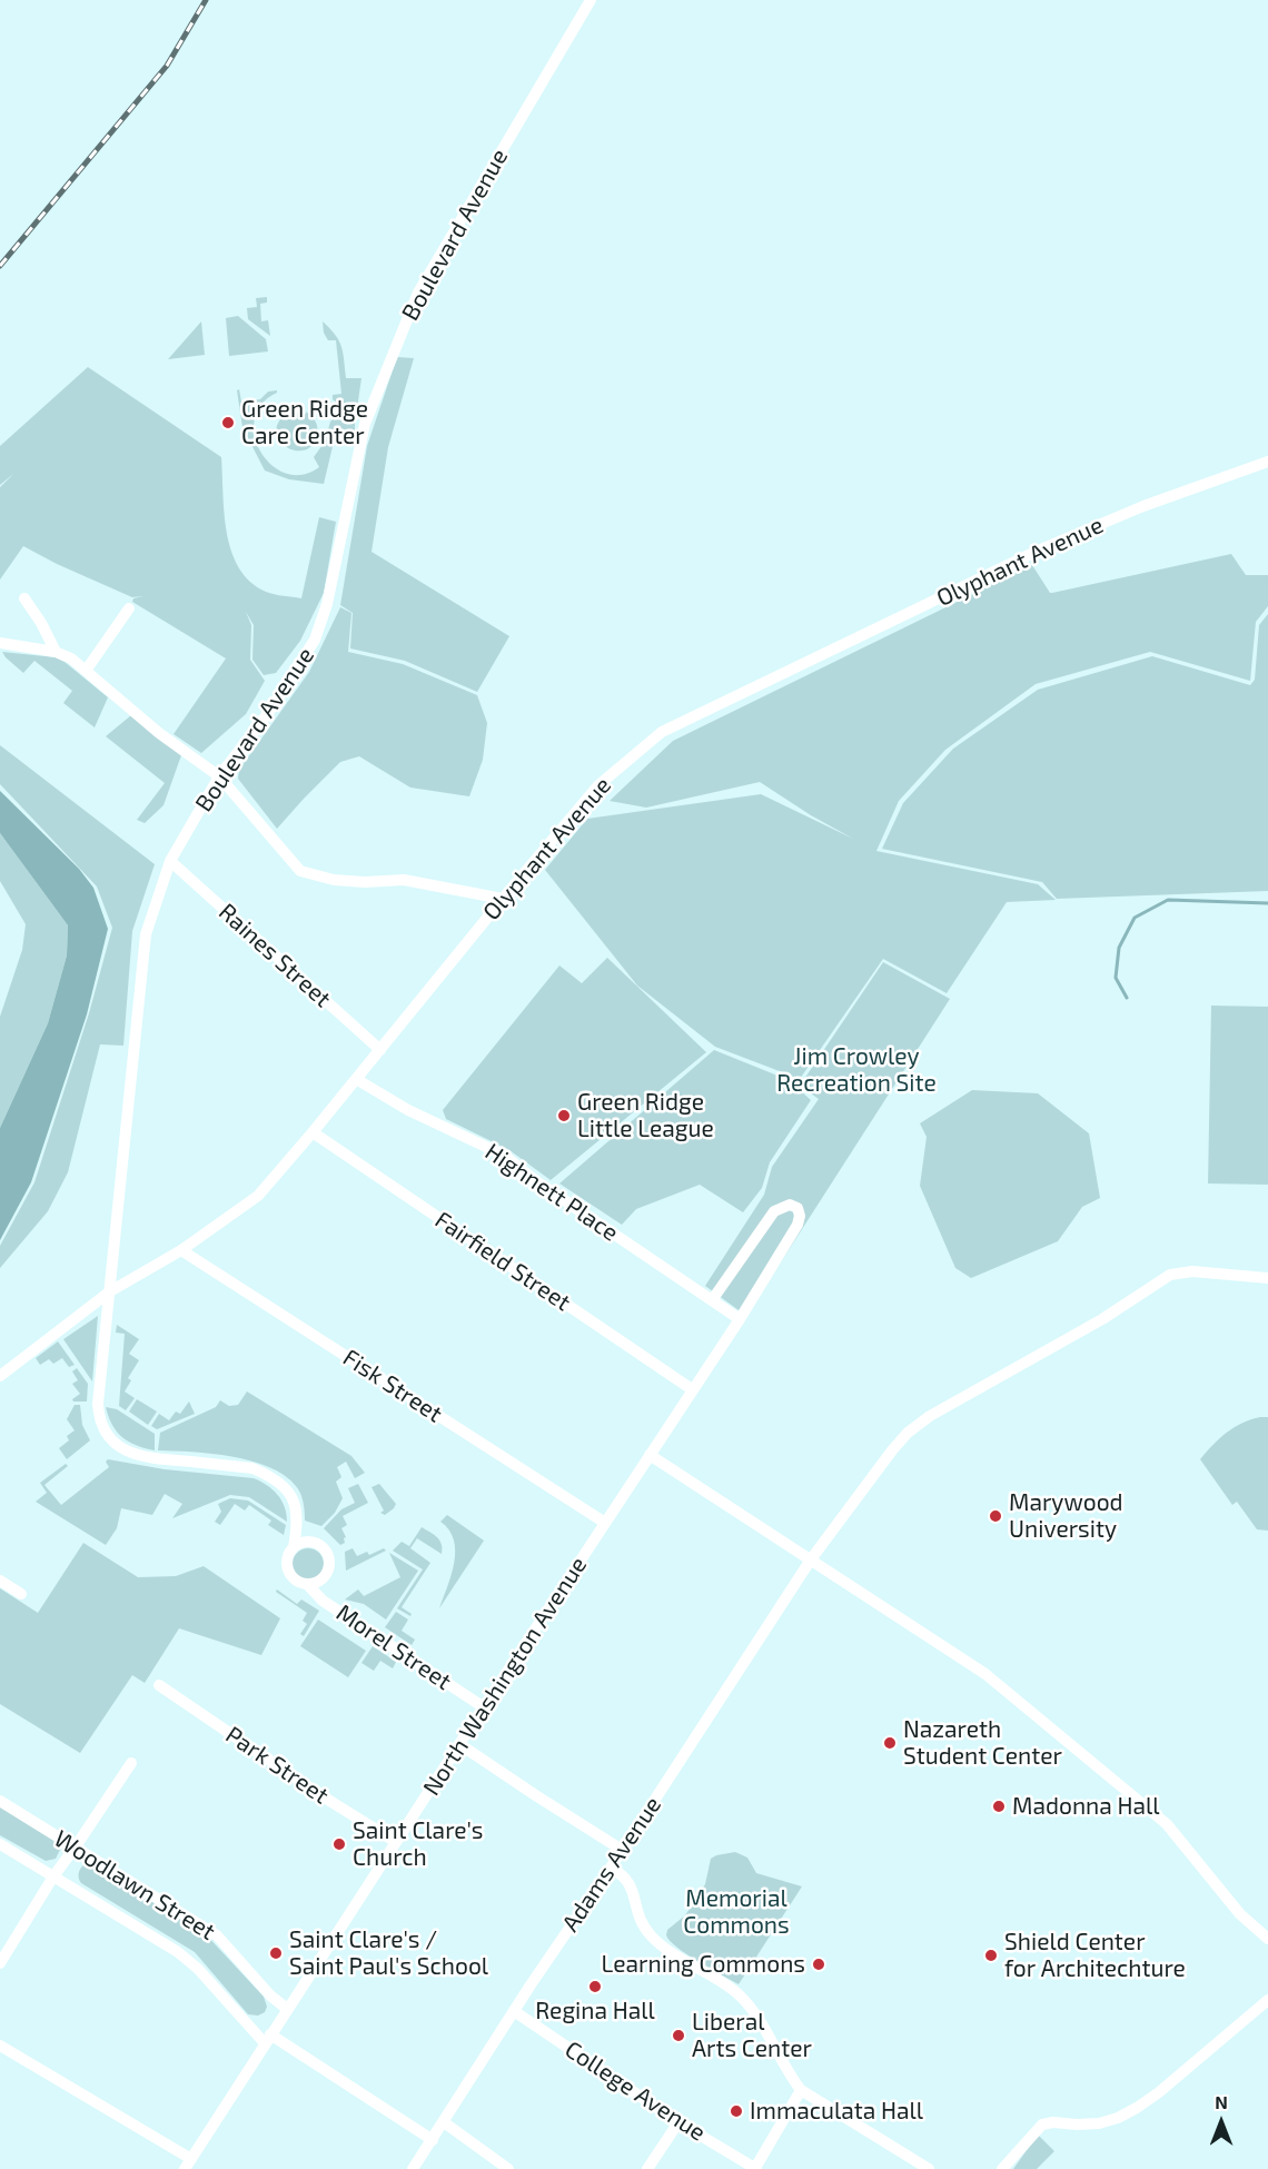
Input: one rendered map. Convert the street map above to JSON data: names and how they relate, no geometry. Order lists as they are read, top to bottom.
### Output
{
  "streets": {
    "street": [
      "Boulevard Avenue",
      "Olyphant Avenue",
      "Raines Street",
      "Highnett Place",
      "Fairfield Street",
      "Fisk Street",
      "Morel Street",
      "North Washington Avenue",
      "Park Street",
      "Adams Avenue",
      "Woodlawn Street",
      "College Avenue"
    ]
  },
  "crossings": [
    ["Boulevard Avenue", "Olyphant Avenue"],
    ["Boulevard Avenue", "Raines Street"],
    ["Boulevard Avenue", "Morel Street"],
    ["Olyphant Avenue", "Raines Street"],
    ["Olyphant Avenue", "Highnett Place"],
    ["Olyphant Avenue", "Fairfield Street"],
    ["Olyphant Avenue", "Fisk Street"],
    ["Olyphant Avenue", "Morel Street"],
    ["Highnett Place", "North Washington Avenue"],
    ["Fairfield Street", "North Washington Avenue"],
    ["Fisk Street", "North Washington Avenue"],
    ["Morel Street", "North Washington Avenue"],
    ["North Washington Avenue", "Park Street"],
    ["North Washington Avenue", "Woodlawn Street"],
    ["Adams Avenue", "Woodlawn Street"],
    ["Adams Avenue", "College Avenue"]
  ],
  "parks": ["Jim Crowley Recreation Site", "Memorial Commons"],
  "places": [
    "Green Ridge Care Center",
    "Green Ridge Little League",
    "Marywood University",
    "Nazareth Student Center",
    "Madonna Hall",
    "Saint Clare's Church",
    "Saint Clare's / Saint Paul's School",
    "Shield Center for Architechture",
    "Learning Commons",
    "Regina Hall",
    "Liberal Arts Center",
    "Immaculata Hall"
  ],
  "north": "top"
}
